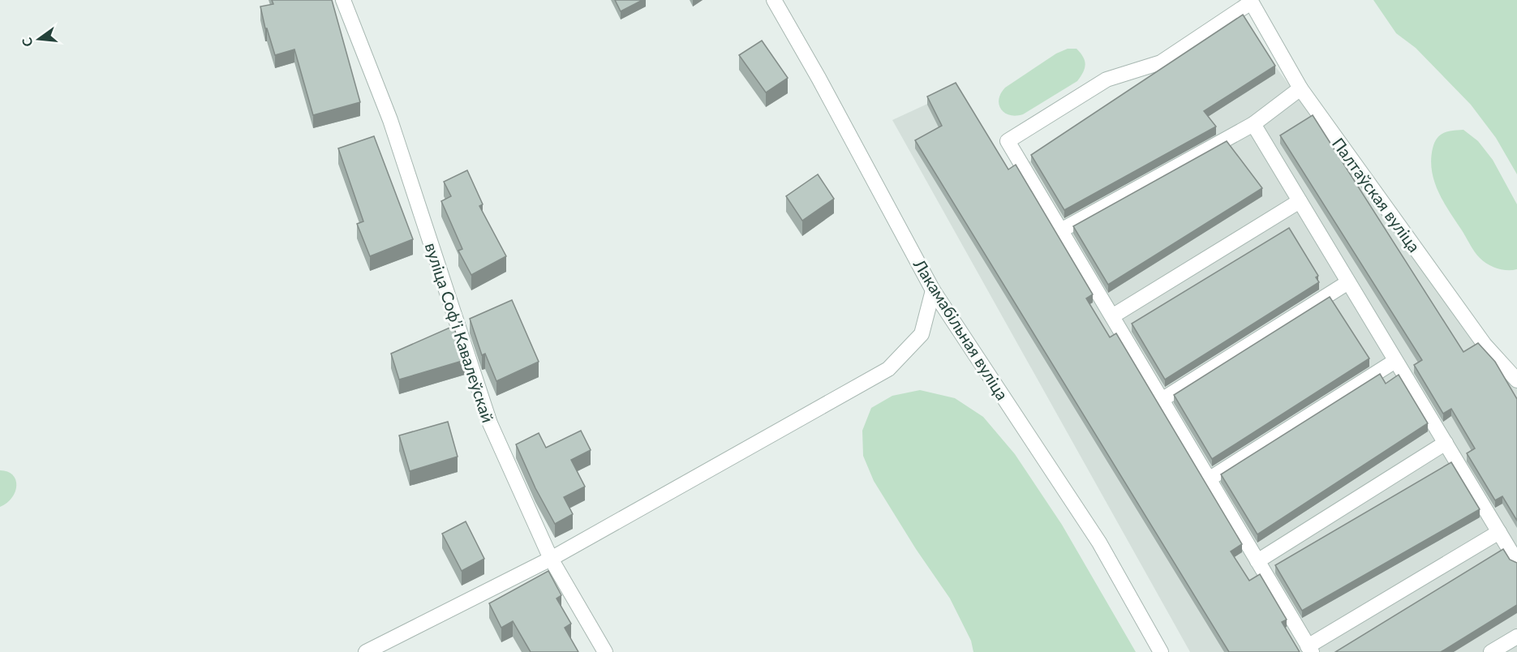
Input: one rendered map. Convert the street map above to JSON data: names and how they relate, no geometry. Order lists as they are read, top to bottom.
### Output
{
  "streets": {
    "street": ["Палтаўская вуліца", "Лакамабільная вуліца", "вуліца Софʼі Кавалеўскай"]
  },
  "north": "left"
}
